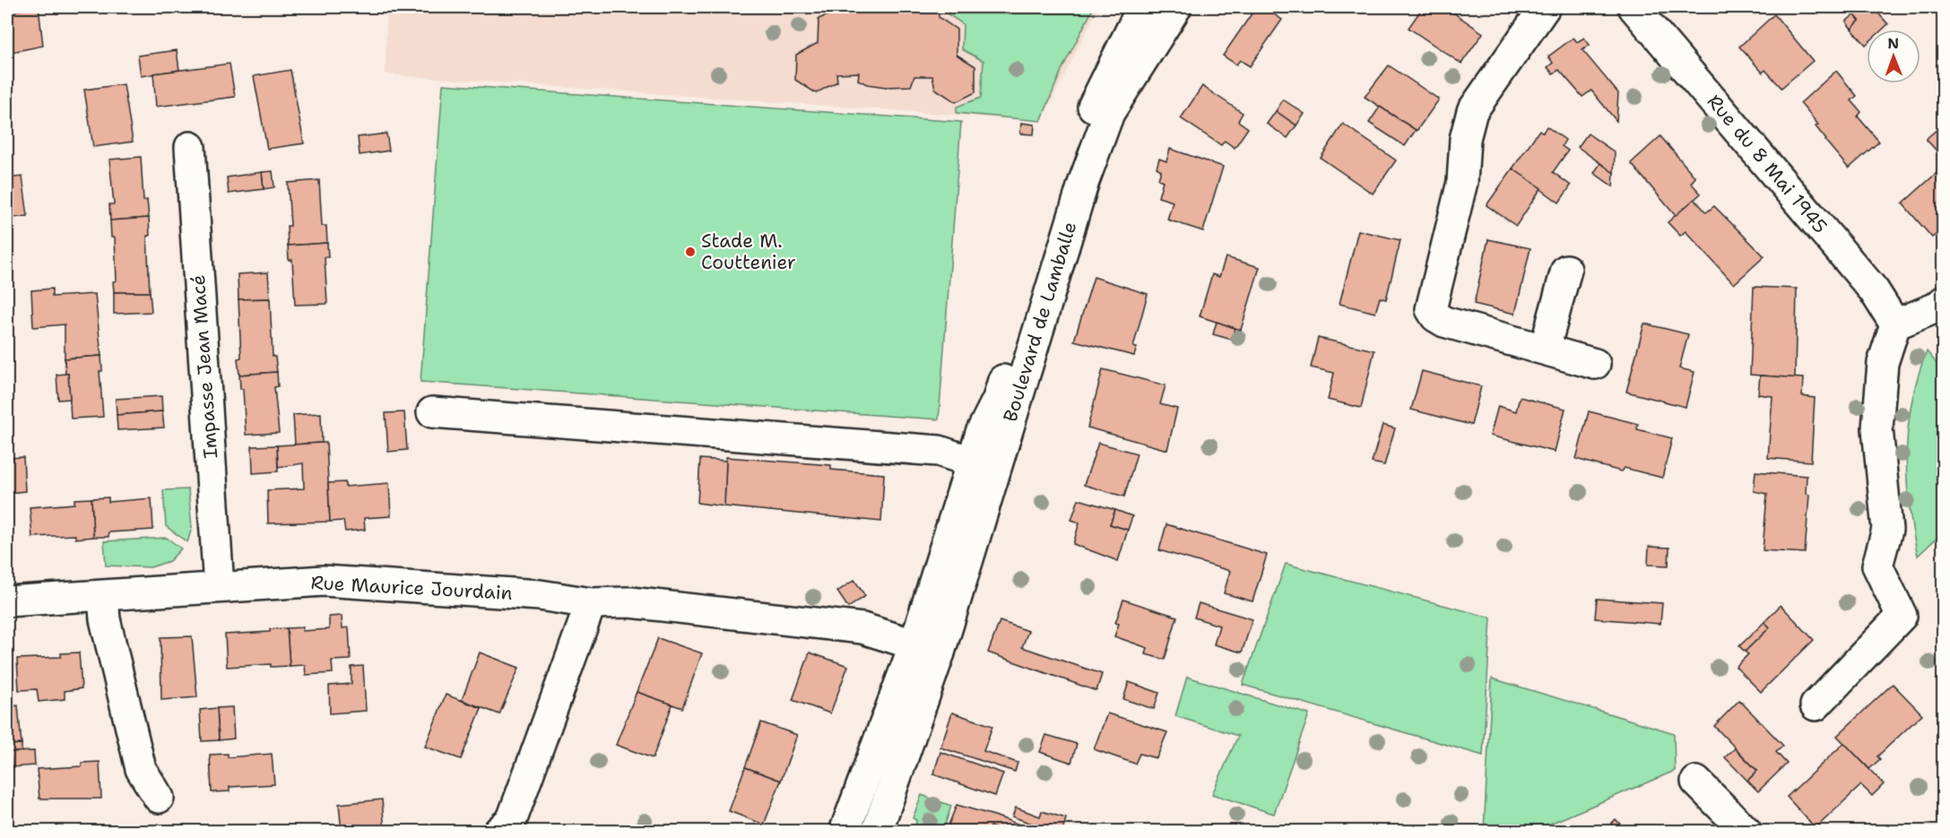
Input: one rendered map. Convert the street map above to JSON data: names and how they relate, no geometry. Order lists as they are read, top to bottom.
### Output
{
  "streets": {
    "street": [
      "Rue du 8 Mai 1945",
      "Boulevard de Lamballe",
      "Impasse Jean Macé",
      "Rue Maurice Jourdain"
    ]
  },
  "crossings": [
    ["Boulevard de Lamballe", "Rue Maurice Jourdain"],
    ["Impasse Jean Macé", "Rue Maurice Jourdain"]
  ],
  "places": ["Stade M. Couttenier"],
  "north": "top"
}
